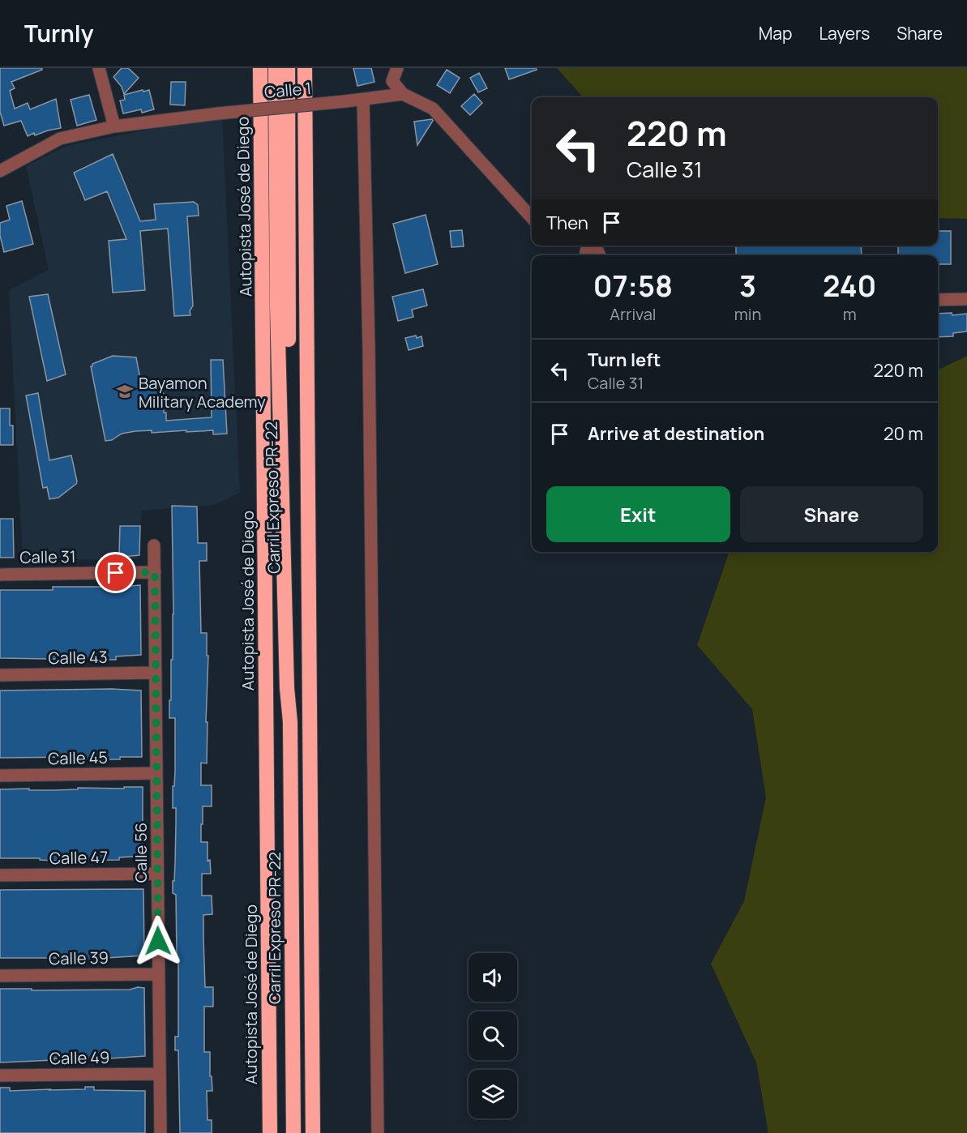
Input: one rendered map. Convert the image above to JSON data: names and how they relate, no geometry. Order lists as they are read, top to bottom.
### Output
{
  "streets": {
    "highway": ["Autopista José de Diego", "Carril Expreso PR-22"],
    "street": [
      "Calle 1",
      "Calle 31",
      "Calle 43",
      "Calle 45",
      "Calle 56",
      "Calle 47",
      "Calle 39",
      "Calle 49"
    ]
  },
  "crossings": [
    ["Calle 31", "Calle 56"],
    ["Calle 43", "Calle 56"],
    ["Calle 45", "Calle 56"],
    ["Calle 56", "Calle 47"],
    ["Calle 56", "Calle 39"],
    ["Calle 56", "Calle 49"]
  ],
  "places": {
    "school or university": ["Bayamon Military Academy"]
  },
  "page": {
    "header": "Turnly",
    "nav": ["Map", "Layers", "Share"],
    "turn": ["220 m", "Calle 31"],
    "then": "Then",
    "eta": [
      "07:58",
      "Arrival",
      "3",
      "min",
      "240",
      "m"
    ],
    "list": [
      {
        "name": "Turn left",
        "note": "Calle 31",
        "value": "220 m"
      },
      {
        "name": "Arrive at destination",
        "value": "20 m"
      }
    ],
    "buttons": ["Exit", "Share"]
  }
}
